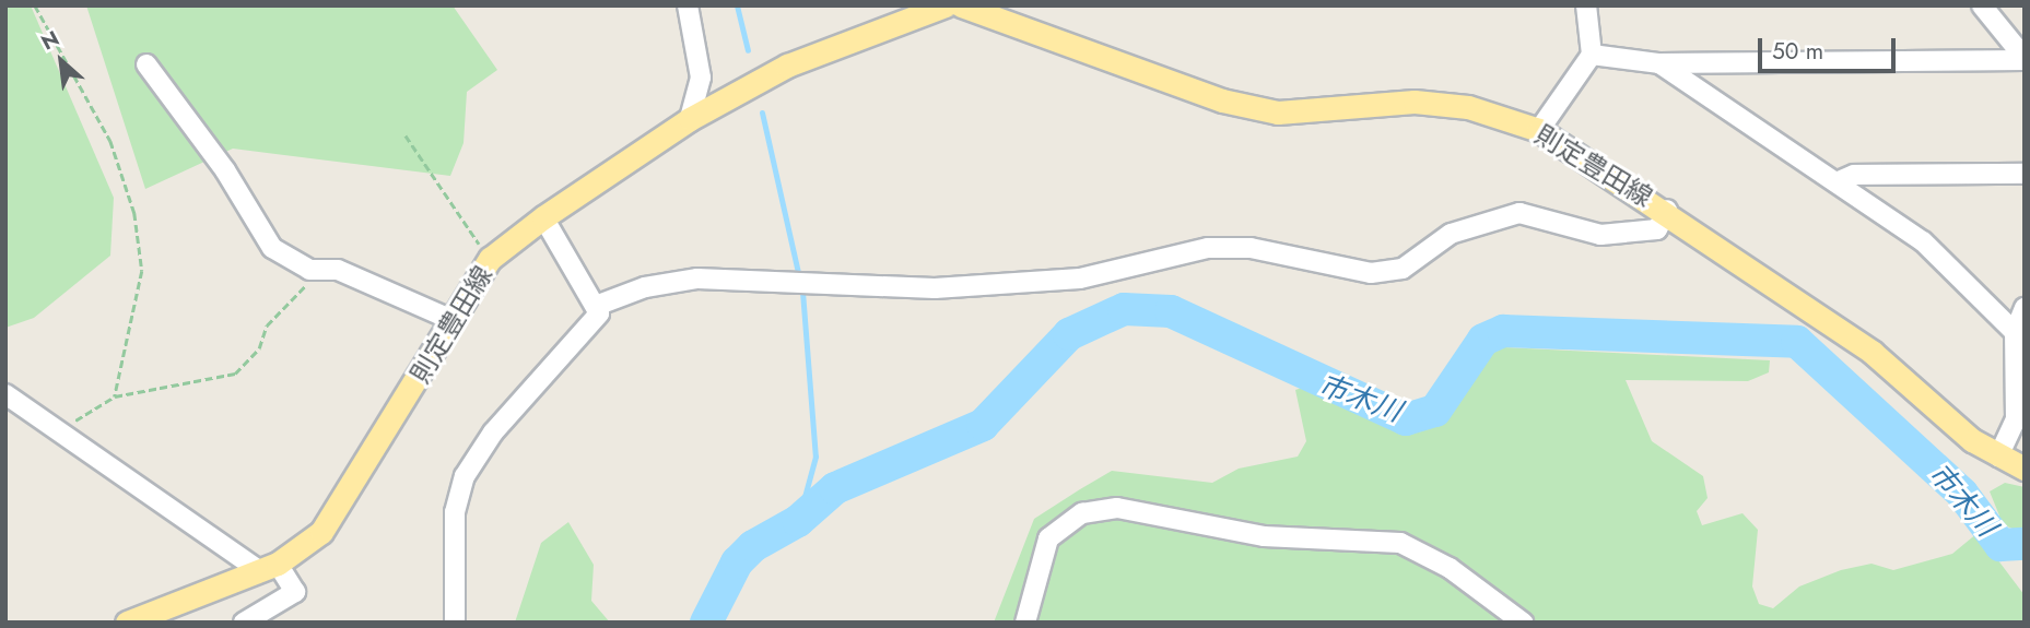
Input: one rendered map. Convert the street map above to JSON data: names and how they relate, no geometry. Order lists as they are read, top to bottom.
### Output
{
  "streets": {
    "main road": ["則定豊田線"]
  },
  "water": ["市木川"],
  "scale_bar": "50 m",
  "north": "top left"
}
